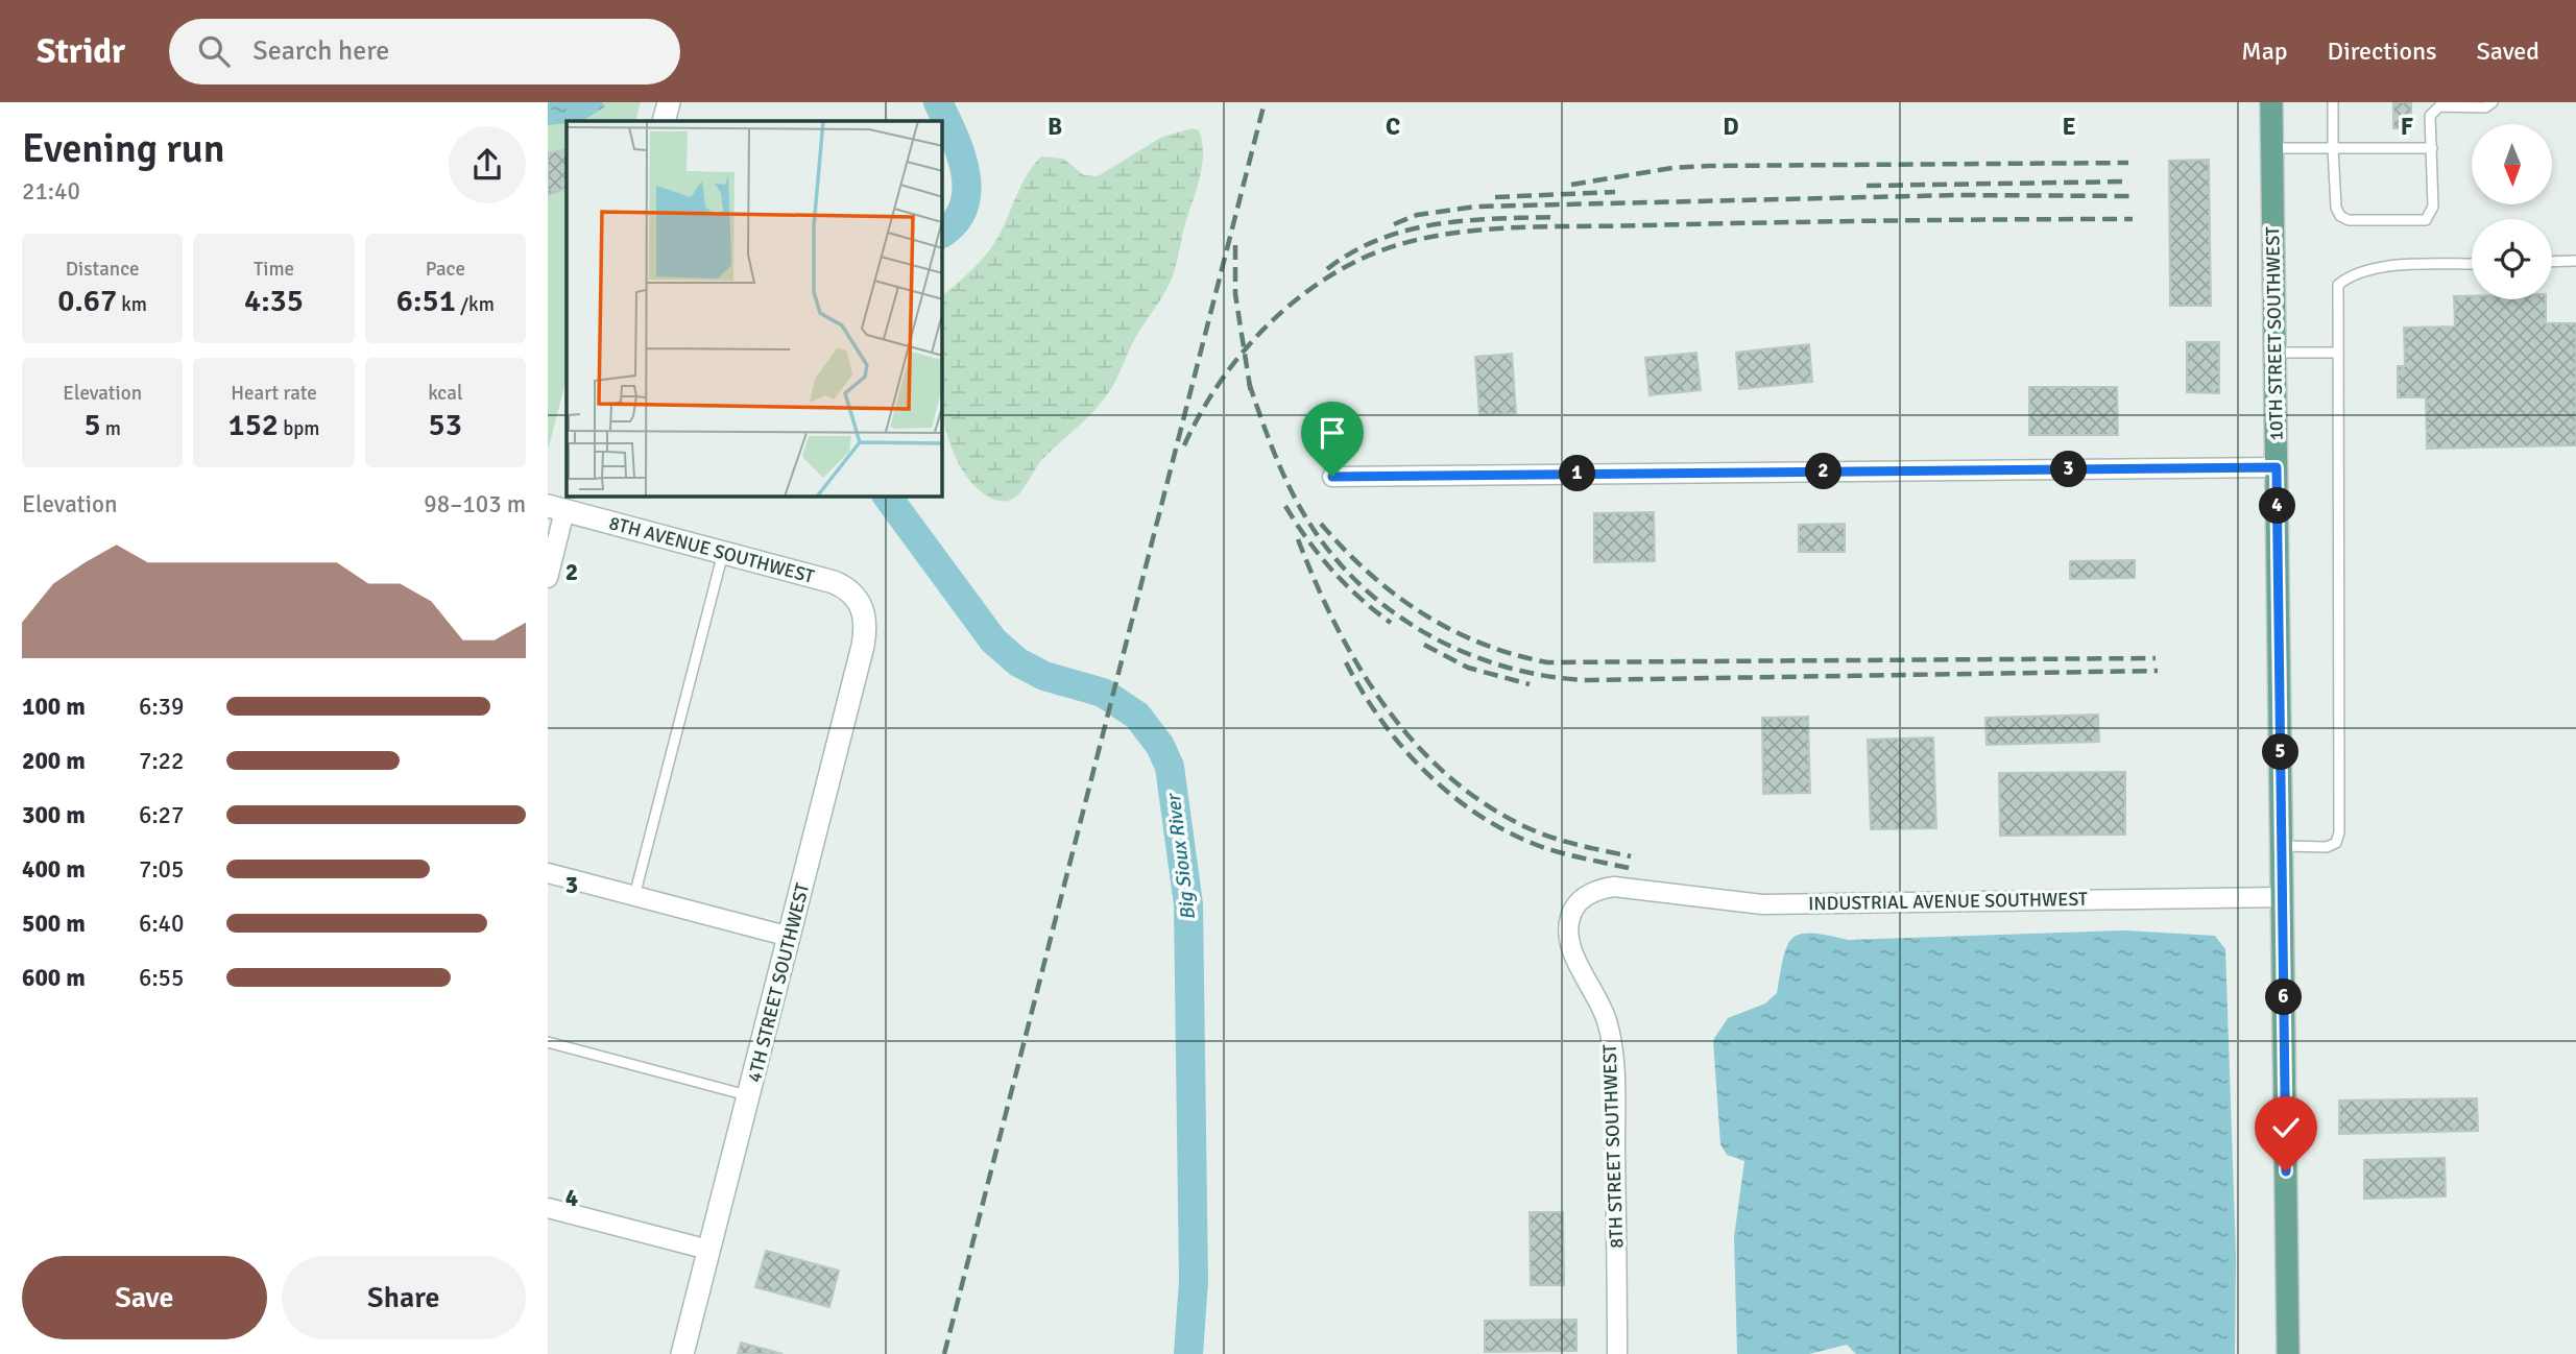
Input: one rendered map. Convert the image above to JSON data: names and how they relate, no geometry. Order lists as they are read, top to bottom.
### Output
{
  "streets": {
    "main road": ["10TH STREET SOUTHWEST"],
    "street": [
      "8TH AVENUE SOUTHWEST",
      "INDUSTRIAL AVENUE SOUTHWEST",
      "4TH STREET SOUTHWEST",
      "8TH STREET SOUTHWEST"
    ]
  },
  "crossings": [
    ["10TH STREET SOUTHWEST", "INDUSTRIAL AVENUE SOUTHWEST"],
    ["8TH AVENUE SOUTHWEST", "4TH STREET SOUTHWEST"],
    ["INDUSTRIAL AVENUE SOUTHWEST", "8TH STREET SOUTHWEST"]
  ],
  "water": ["Big Sioux River"],
  "north": "bottom",
  "page": {
    "header": "Stridr",
    "search": "Search here",
    "nav": ["Map", "Directions", "Saved"],
    "heading": ["Evening run", "21:40"],
    "stats": [
      ["Distance", "0.67 km"],
      ["Time", "4:35"],
      ["Pace", "6:51 /km"],
      ["Elevation", "5 m"],
      ["Heart rate", "152 bpm"],
      ["kcal", "53"]
    ],
    "pins": [
      "3",
      "2",
      "1",
      "4",
      "5",
      "6"
    ],
    "chart": ["Elevation", "98–103 m"],
    "list": [
      {
        "name": "100 m",
        "note": "6:39"
      },
      {
        "name": "200 m",
        "note": "7:22"
      },
      {
        "name": "300 m",
        "note": "6:27"
      },
      {
        "name": "400 m",
        "note": "7:05"
      },
      {
        "name": "500 m",
        "note": "6:40"
      },
      {
        "name": "600 m",
        "note": "6:55"
      }
    ],
    "buttons": ["Save", "Share"]
  },
  "grid": {
    "columns": [
      "B",
      "C",
      "D",
      "E",
      "F"
    ],
    "rows": ["2", "3", "4"]
  }
}
